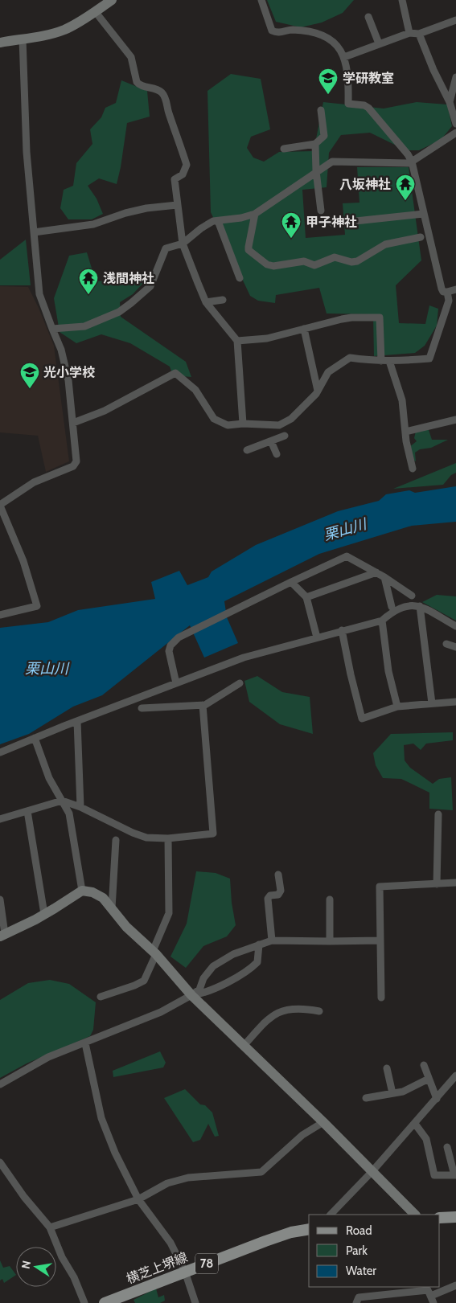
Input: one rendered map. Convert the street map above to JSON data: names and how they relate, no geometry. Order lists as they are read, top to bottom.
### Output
{
  "streets": {
    "main road": ["78", "横芝上堺線"]
  },
  "water": ["栗山川"],
  "places": {
    "school or university": ["学研教室", "光小学校"],
    "temple": ["八坂神社", "甲子神社", "浅間神社"]
  },
  "legend": ["Road", "Park", "Water"],
  "north": "left"
}
